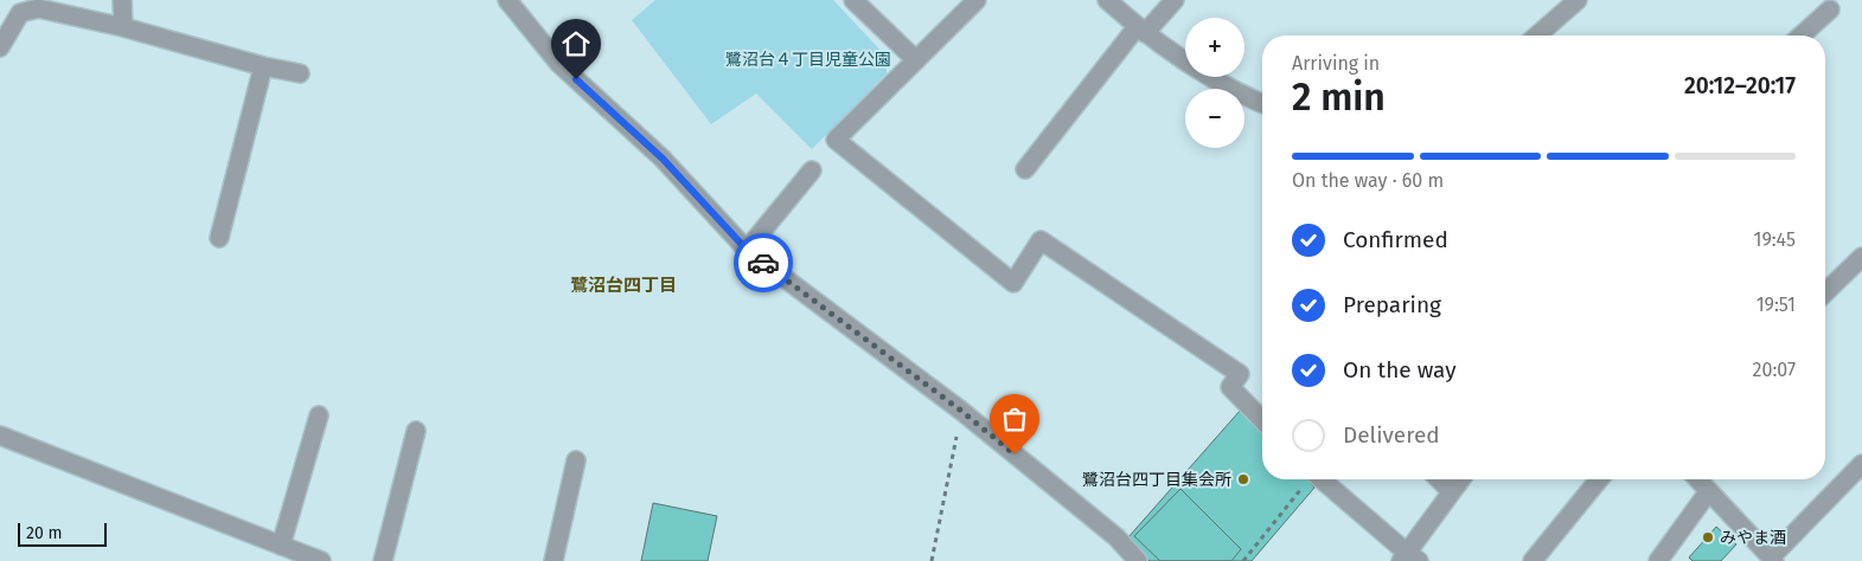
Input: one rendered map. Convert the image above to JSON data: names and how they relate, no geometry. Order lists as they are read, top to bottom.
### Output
{
  "districts": ["鷺沼台四丁目"],
  "parks": ["鷺沼台４丁目児童公園"],
  "places": ["鷺沼台四丁目集会所", "みやま酒"],
  "scale_bar": "20 m",
  "page": {
    "map_buttons": ["+", "−"],
    "heading": ["2 min", "Arriving in", "20:12–20:17"],
    "bar": "On the way · 60 m",
    "list": [
      ["Confirmed", "19:45"],
      ["Preparing", "19:51"],
      ["On the way", "20:07"],
      "Delivered"
    ],
    "scale": "20 m"
  }
}
